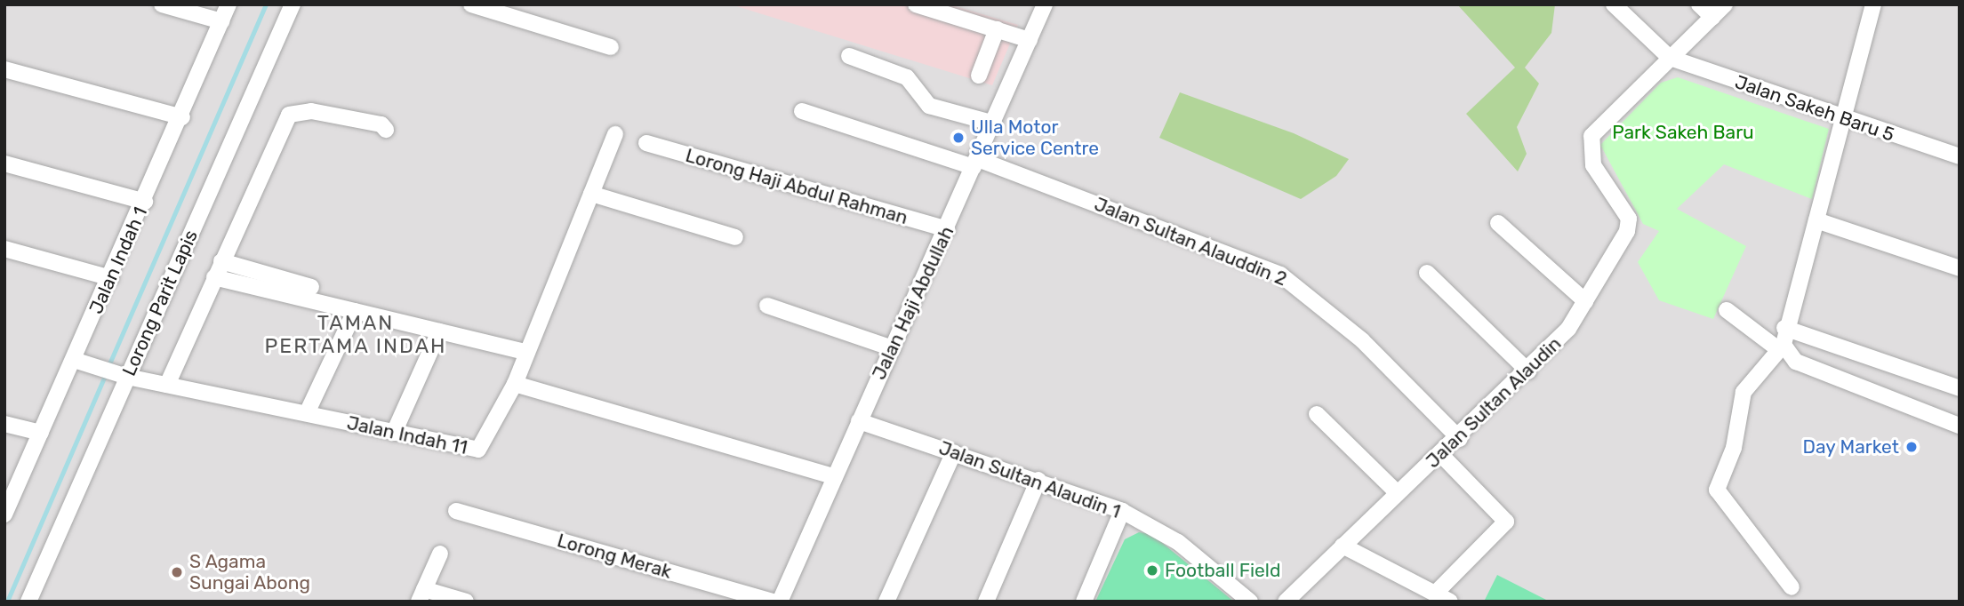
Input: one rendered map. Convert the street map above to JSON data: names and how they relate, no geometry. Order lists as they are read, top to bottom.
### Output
{
  "streets": {
    "street": [
      "Jalan Sakeh Baru 5",
      "Lorong Haji Abdul Rahman",
      "Jalan Sultan Alauddin 2",
      "Jalan Indah 1",
      "Lorong Parit Lapis",
      "Jalan Haji Abdullah",
      "Jalan Sultan Alaudin",
      "Jalan Indah 11",
      "Jalan Sultan Alaudin 1",
      "Lorong Merak"
    ]
  },
  "crossings": [
    ["Jalan Sakeh Baru 5", "Jalan Sultan Alaudin"],
    ["Lorong Haji Abdul Rahman", "Jalan Haji Abdullah"],
    ["Jalan Sultan Alauddin 2", "Jalan Haji Abdullah"],
    ["Jalan Sultan Alauddin 2", "Jalan Sultan Alaudin"],
    ["Jalan Indah 1", "Jalan Indah 11"],
    ["Lorong Parit Lapis", "Jalan Indah 11"],
    ["Jalan Haji Abdullah", "Jalan Sultan Alaudin 1"]
  ],
  "districts": ["TAMAN PERTAMA INDAH"],
  "parks": ["Park Sakeh Baru"],
  "places": [
    "Ulla Motor Service Centre",
    "Day Market",
    "Football Field",
    "S Agama Sungai Abong"
  ]
}
